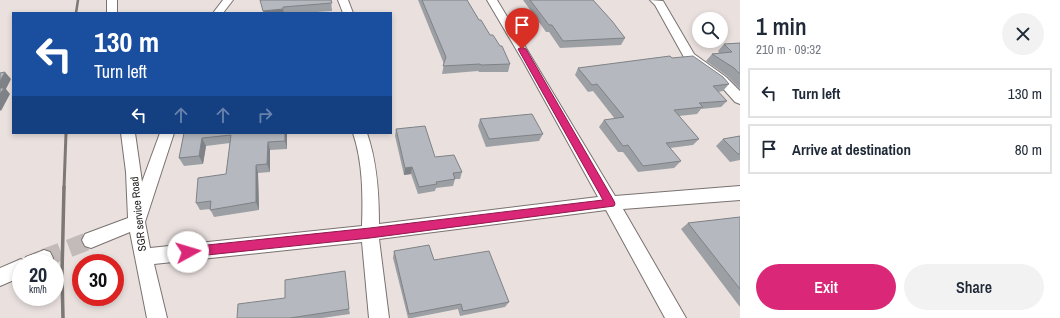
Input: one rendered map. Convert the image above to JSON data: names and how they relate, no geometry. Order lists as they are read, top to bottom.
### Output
{
  "streets": {
    "street": ["SGR service Road"]
  },
  "page": {
    "heading": ["1 min", "210 m · 09:32"],
    "turn": ["130 m", "Turn left"],
    "list": [
      {
        "name": "Turn left",
        "value": "130 m"
      },
      {
        "name": "Arrive at destination",
        "value": "80 m"
      }
    ],
    "speed": "20 km/h",
    "limit": "30",
    "buttons": ["Exit", "Share"]
  }
}
